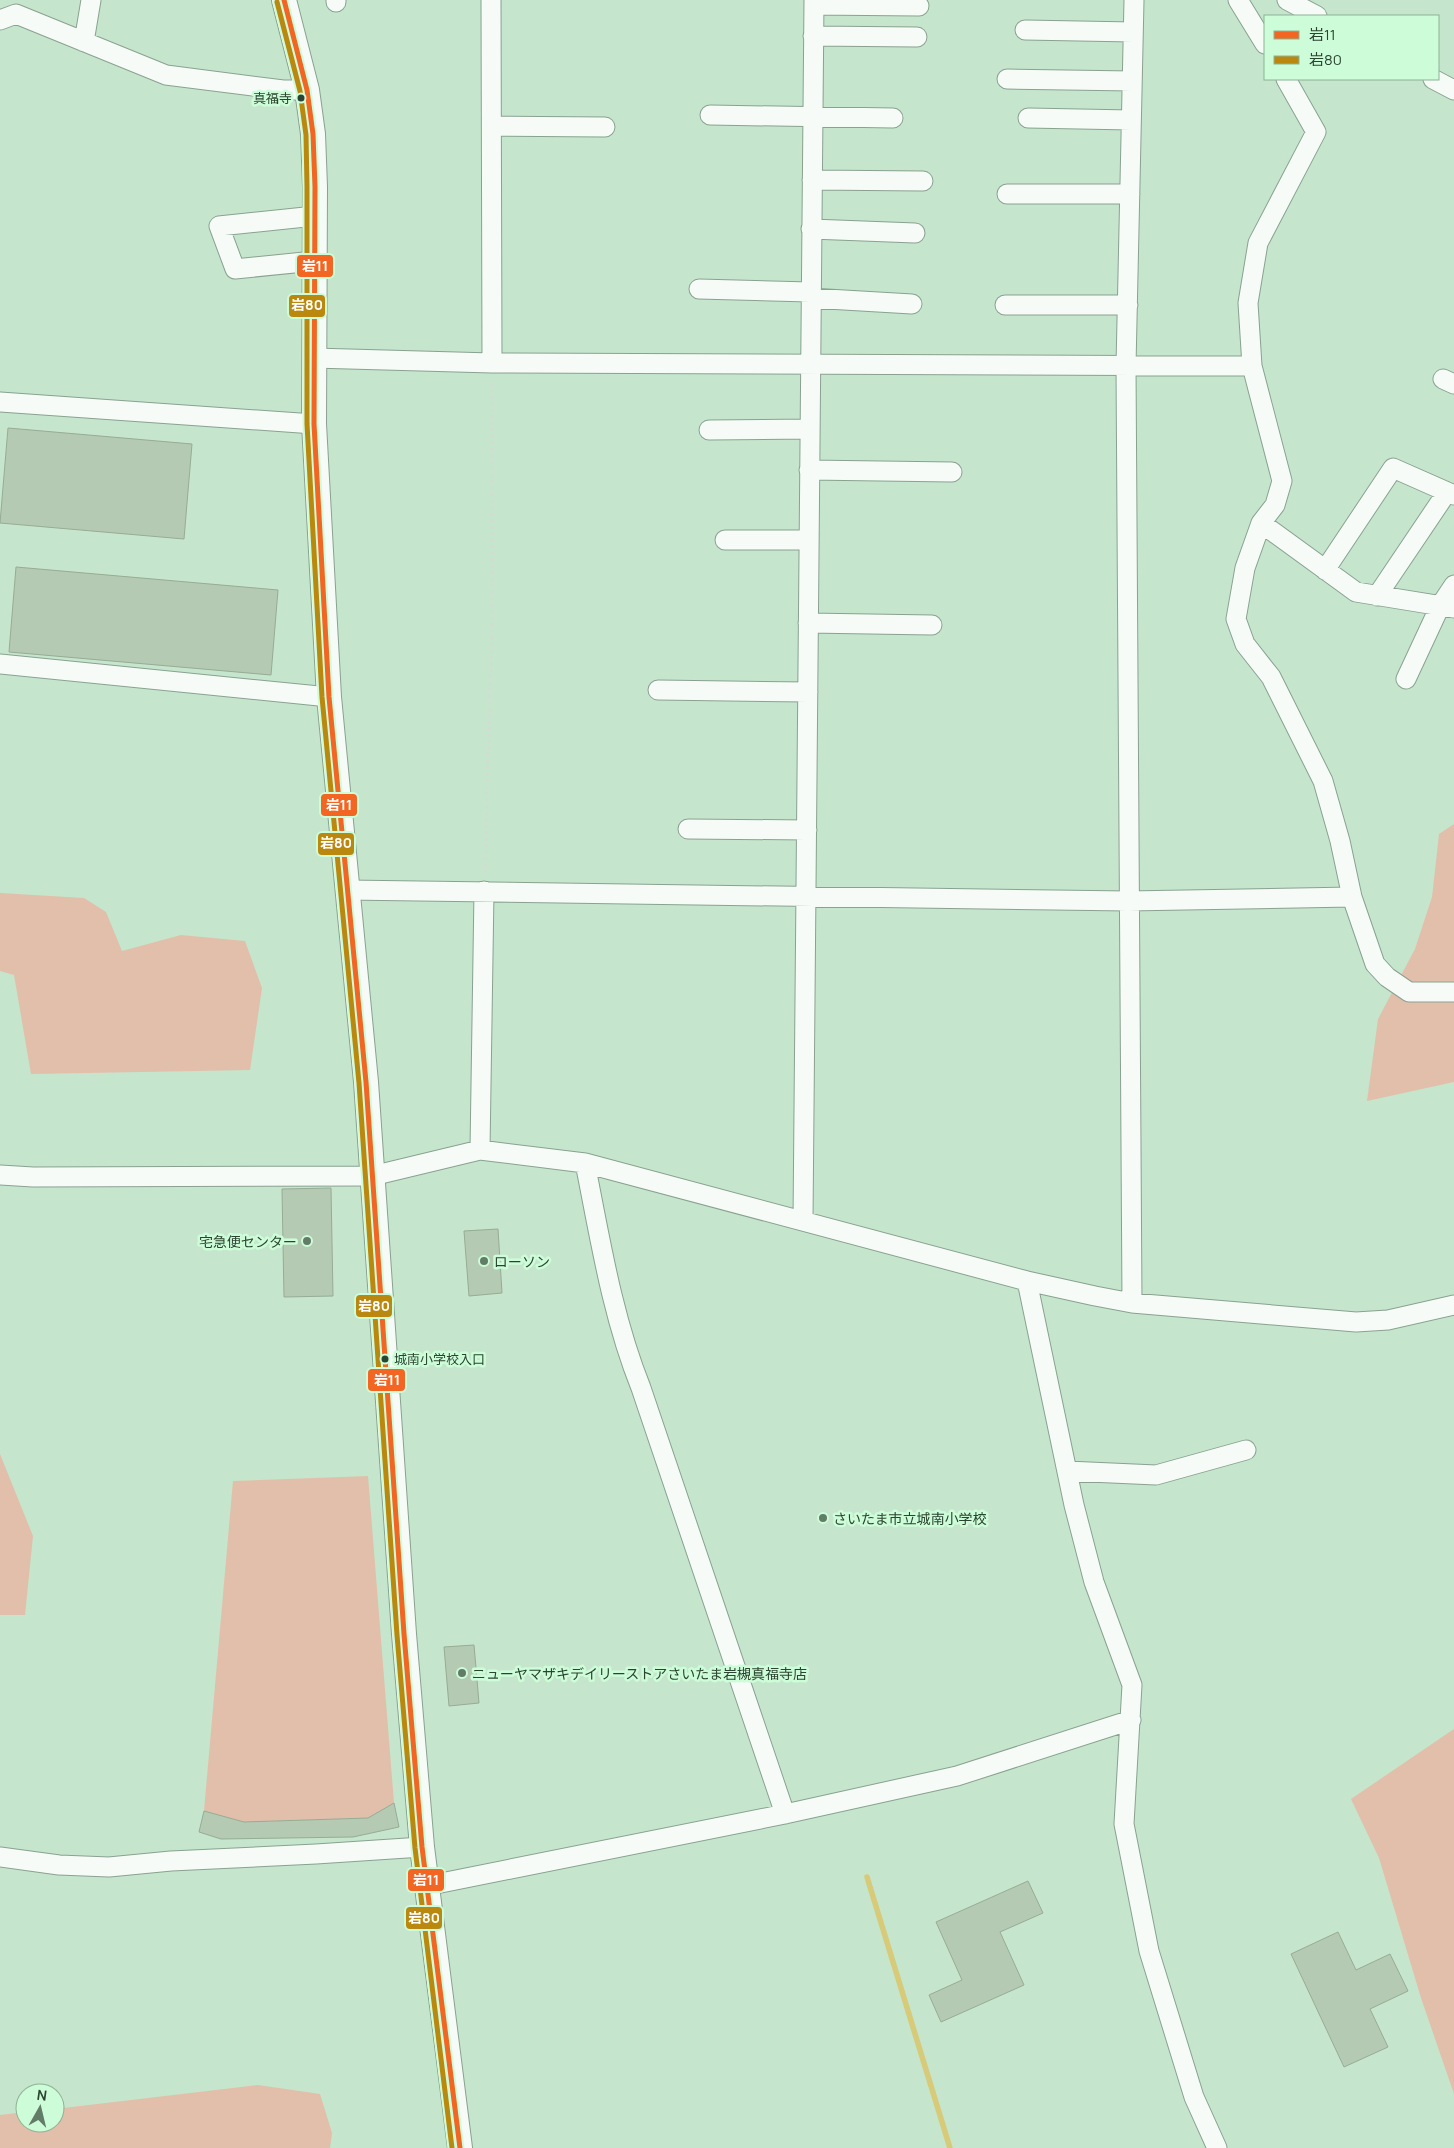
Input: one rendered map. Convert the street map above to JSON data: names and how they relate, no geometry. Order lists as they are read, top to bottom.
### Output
{
  "places": [
    "真福寺",
    "宅急便センター",
    "ローソン",
    "城南小学校入口",
    "さいたま市立城南小学校",
    "ニューヤマザキデイリーストアさいたま岩槻真福寺店"
  ],
  "lines": ["transit line 岩11", "transit line 岩80"],
  "legend": ["岩11", "岩80"],
  "north": "top"
}
